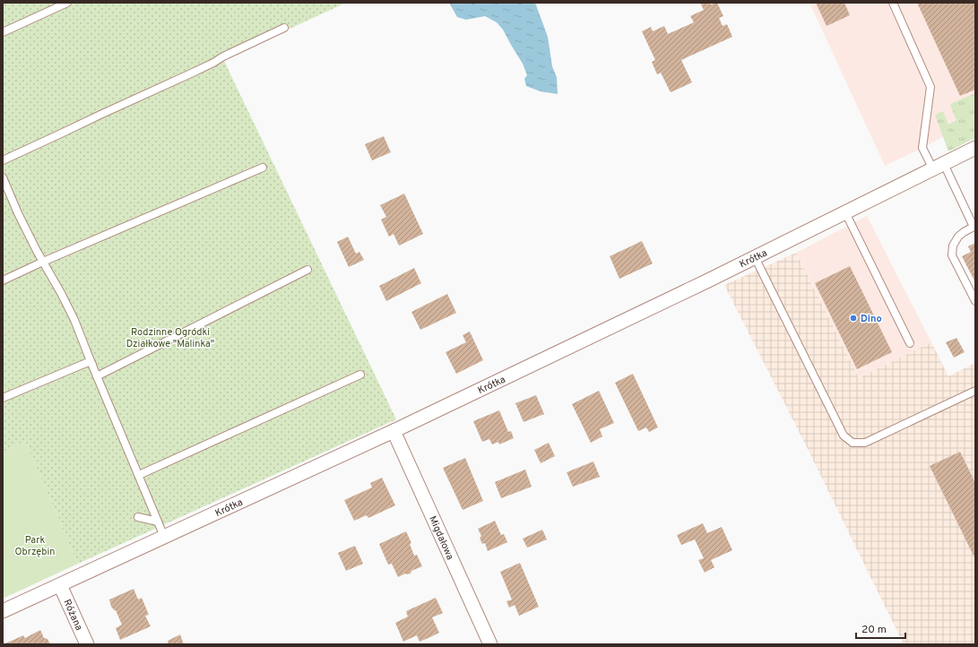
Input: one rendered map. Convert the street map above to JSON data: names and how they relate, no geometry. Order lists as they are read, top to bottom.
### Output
{
  "streets": {
    "street": ["Krótka", "Migdałowa", "Różana"]
  },
  "crossings": [
    ["Krótka", "Migdałowa"],
    ["Krótka", "Różana"]
  ],
  "parks": ["Rodzinne Ogródki Działkowe \"Malinka\"", "Park Obrzębin"],
  "places": ["Dino"],
  "scale_bar": "20 m"
}
